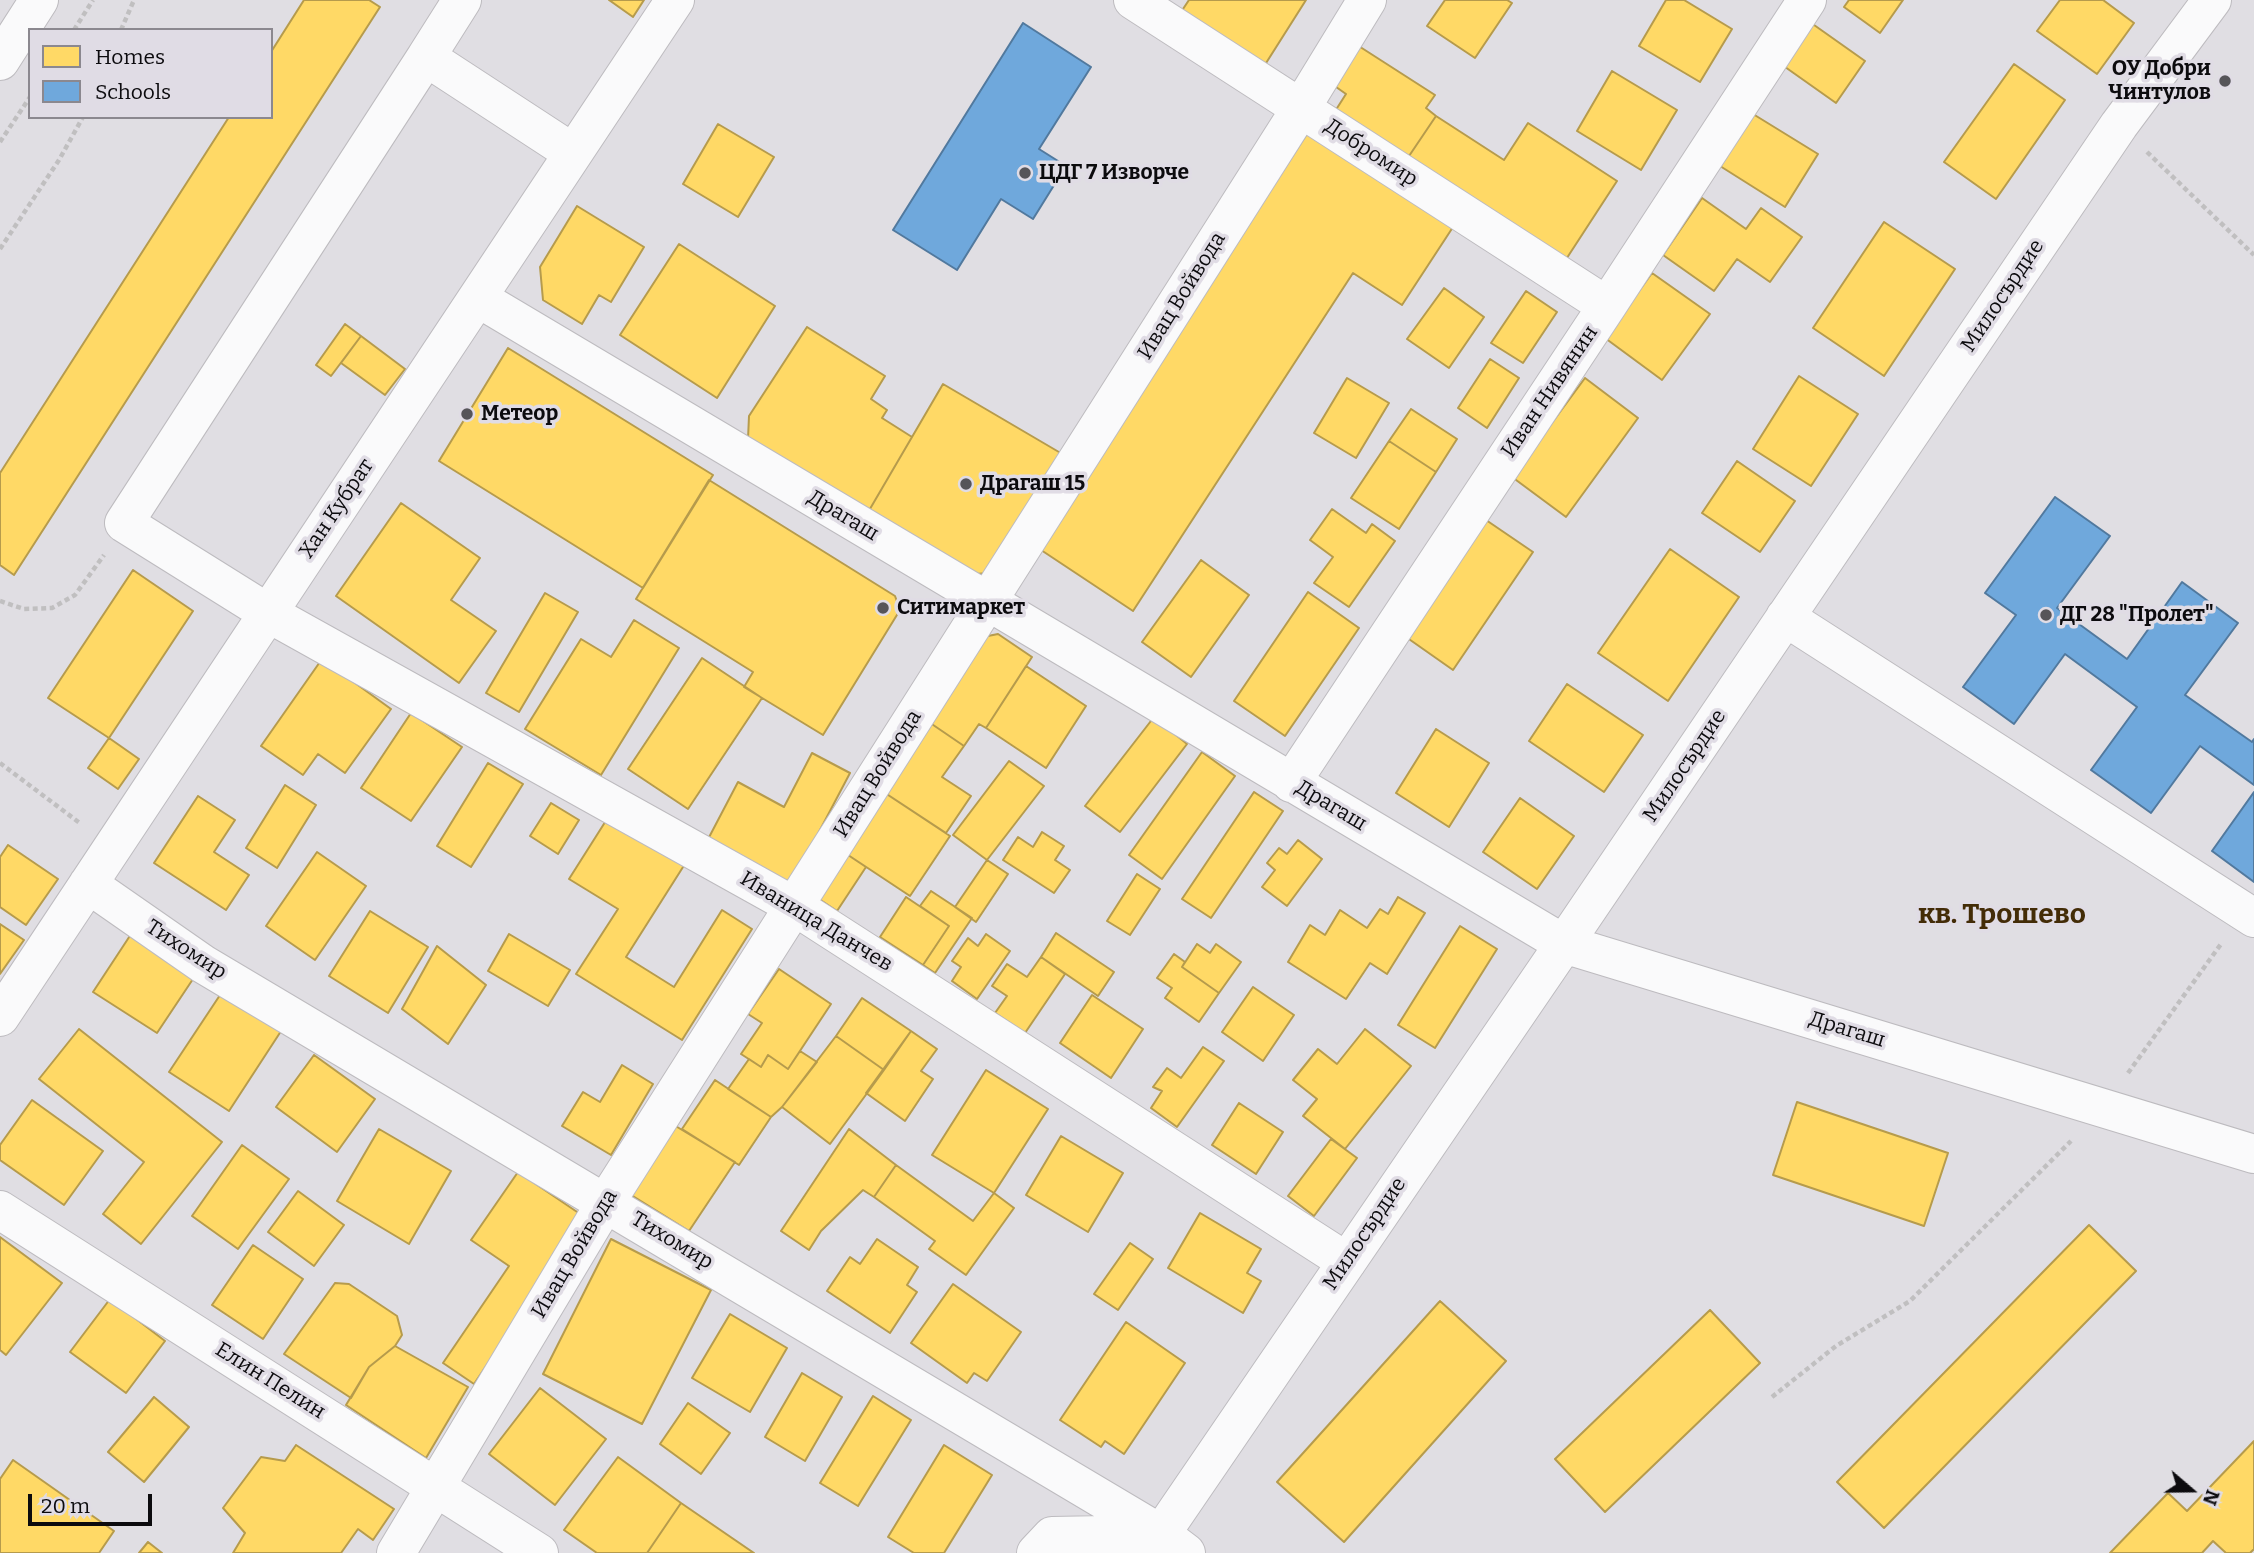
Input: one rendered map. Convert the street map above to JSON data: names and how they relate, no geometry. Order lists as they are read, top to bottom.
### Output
{
  "streets": {
    "street": [
      "Добромир",
      "Ивац Войвода",
      "Милосърдие",
      "Иван Нивянин",
      "Хан Кубрат",
      "Драгаш",
      "Иваница Данчев",
      "Тихомир",
      "Елин Пелин"
    ]
  },
  "crossings": [
    ["Добромир", "Ивац Войвода"],
    ["Добромир", "Иван Нивянин"],
    ["Ивац Войвода", "Драгаш"],
    ["Ивац Войвода", "Иваница Данчев"],
    ["Ивац Войвода", "Тихомир"],
    ["Ивац Войвода", "Елин Пелин"],
    ["Милосърдие", "Драгаш"],
    ["Милосърдие", "Иваница Данчев"],
    ["Милосърдие", "Тихомир"],
    ["Иван Нивянин", "Драгаш"],
    ["Хан Кубрат", "Драгаш"],
    ["Хан Кубрат", "Иваница Данчев"],
    ["Хан Кубрат", "Тихомир"]
  ],
  "districts": ["кв. Трошево"],
  "places": [
    "ОУ Добри Чинтулов",
    "ЦДГ 7 Изворче",
    "Метеор",
    "Драгаш 15",
    "Ситимаркет",
    "ДГ 28 \"Пролет\""
  ],
  "legend": ["Homes", "Schools"],
  "scale_bar": "20 m",
  "north": "right"
}
